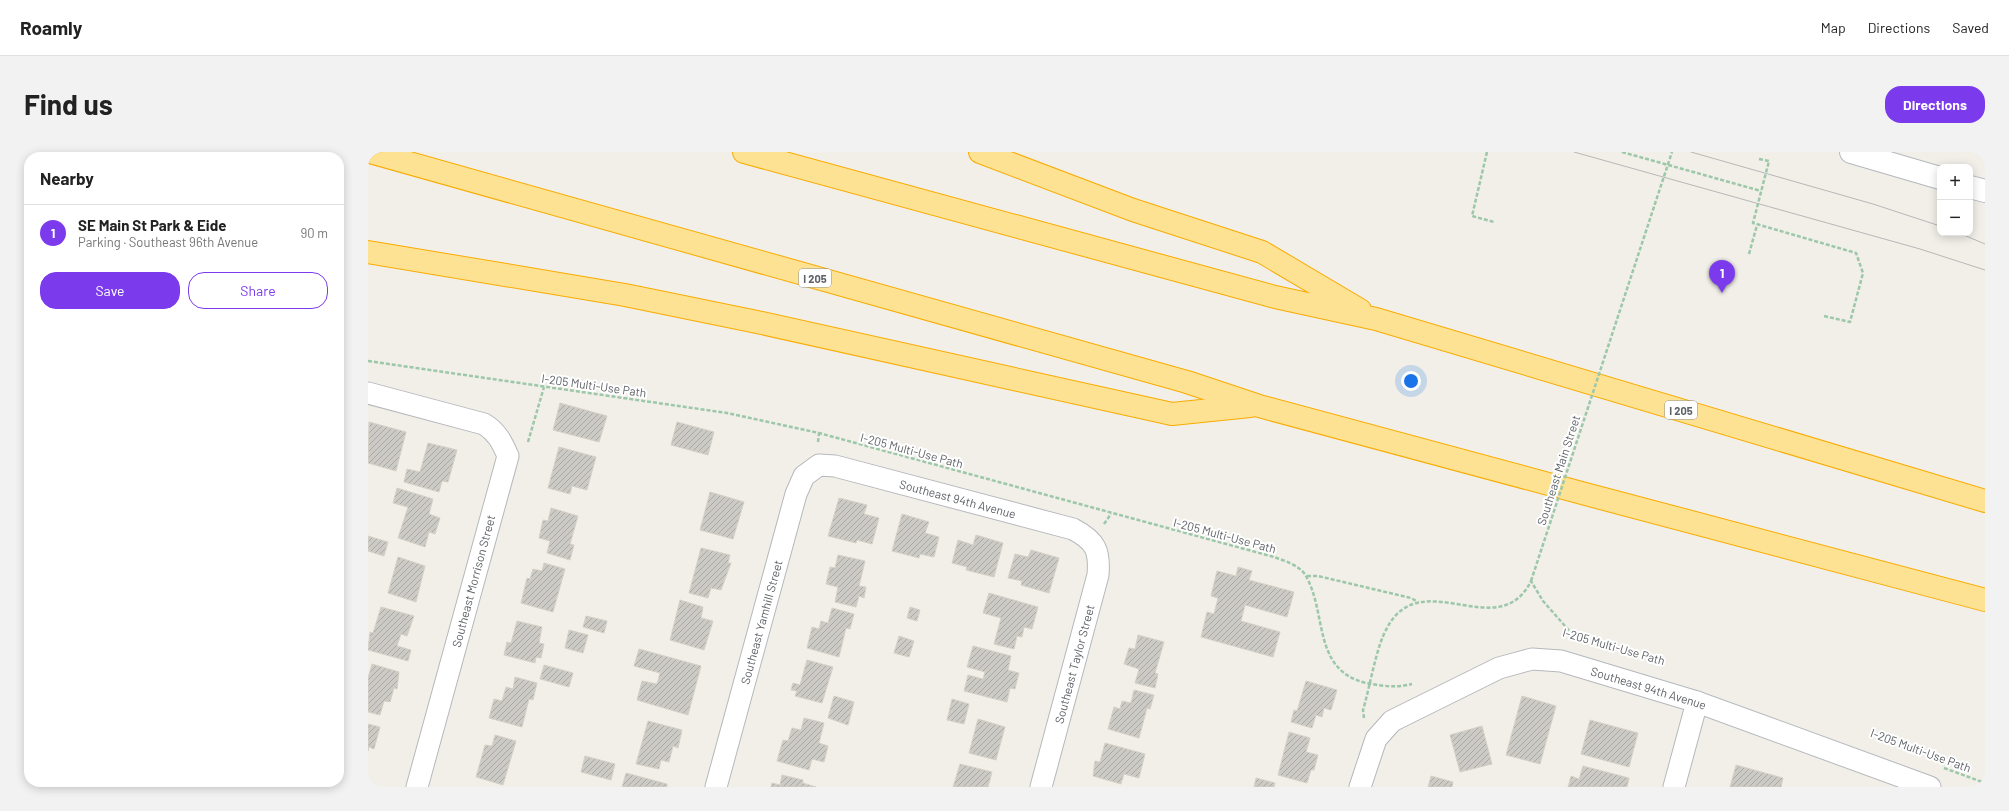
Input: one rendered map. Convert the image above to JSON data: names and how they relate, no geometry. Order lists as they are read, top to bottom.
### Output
{
  "streets": {
    "highway": ["I 205"],
    "street": [
      "Southeast 94th Avenue",
      "Southeast Morrison Street",
      "Southeast Yamhill Street",
      "Southeast Taylor Street"
    ],
    "path": ["I-205 Multi-Use Path", "Southeast Main Street"]
  },
  "crossings": [
    ["I-205 Multi-Use Path", "Southeast Main Street"],
    ["Southeast 94th Avenue", "Southeast Yamhill Street"],
    ["Southeast 94th Avenue", "Southeast Taylor Street"]
  ],
  "page": {
    "header": "Roamly",
    "nav": ["Map", "Directions", "Saved"],
    "buttons": [
      "Directions",
      ["Save", "Share"]
    ],
    "title": "Find us",
    "heading": "Nearby",
    "map_buttons": ["+", "−"],
    "list": [
      {
        "mark": "1",
        "name": "SE Main St Park & Eide",
        "note": "Parking · Southeast 96th Avenue",
        "value": "90 m"
      }
    ],
    "pins": "1"
  }
}
